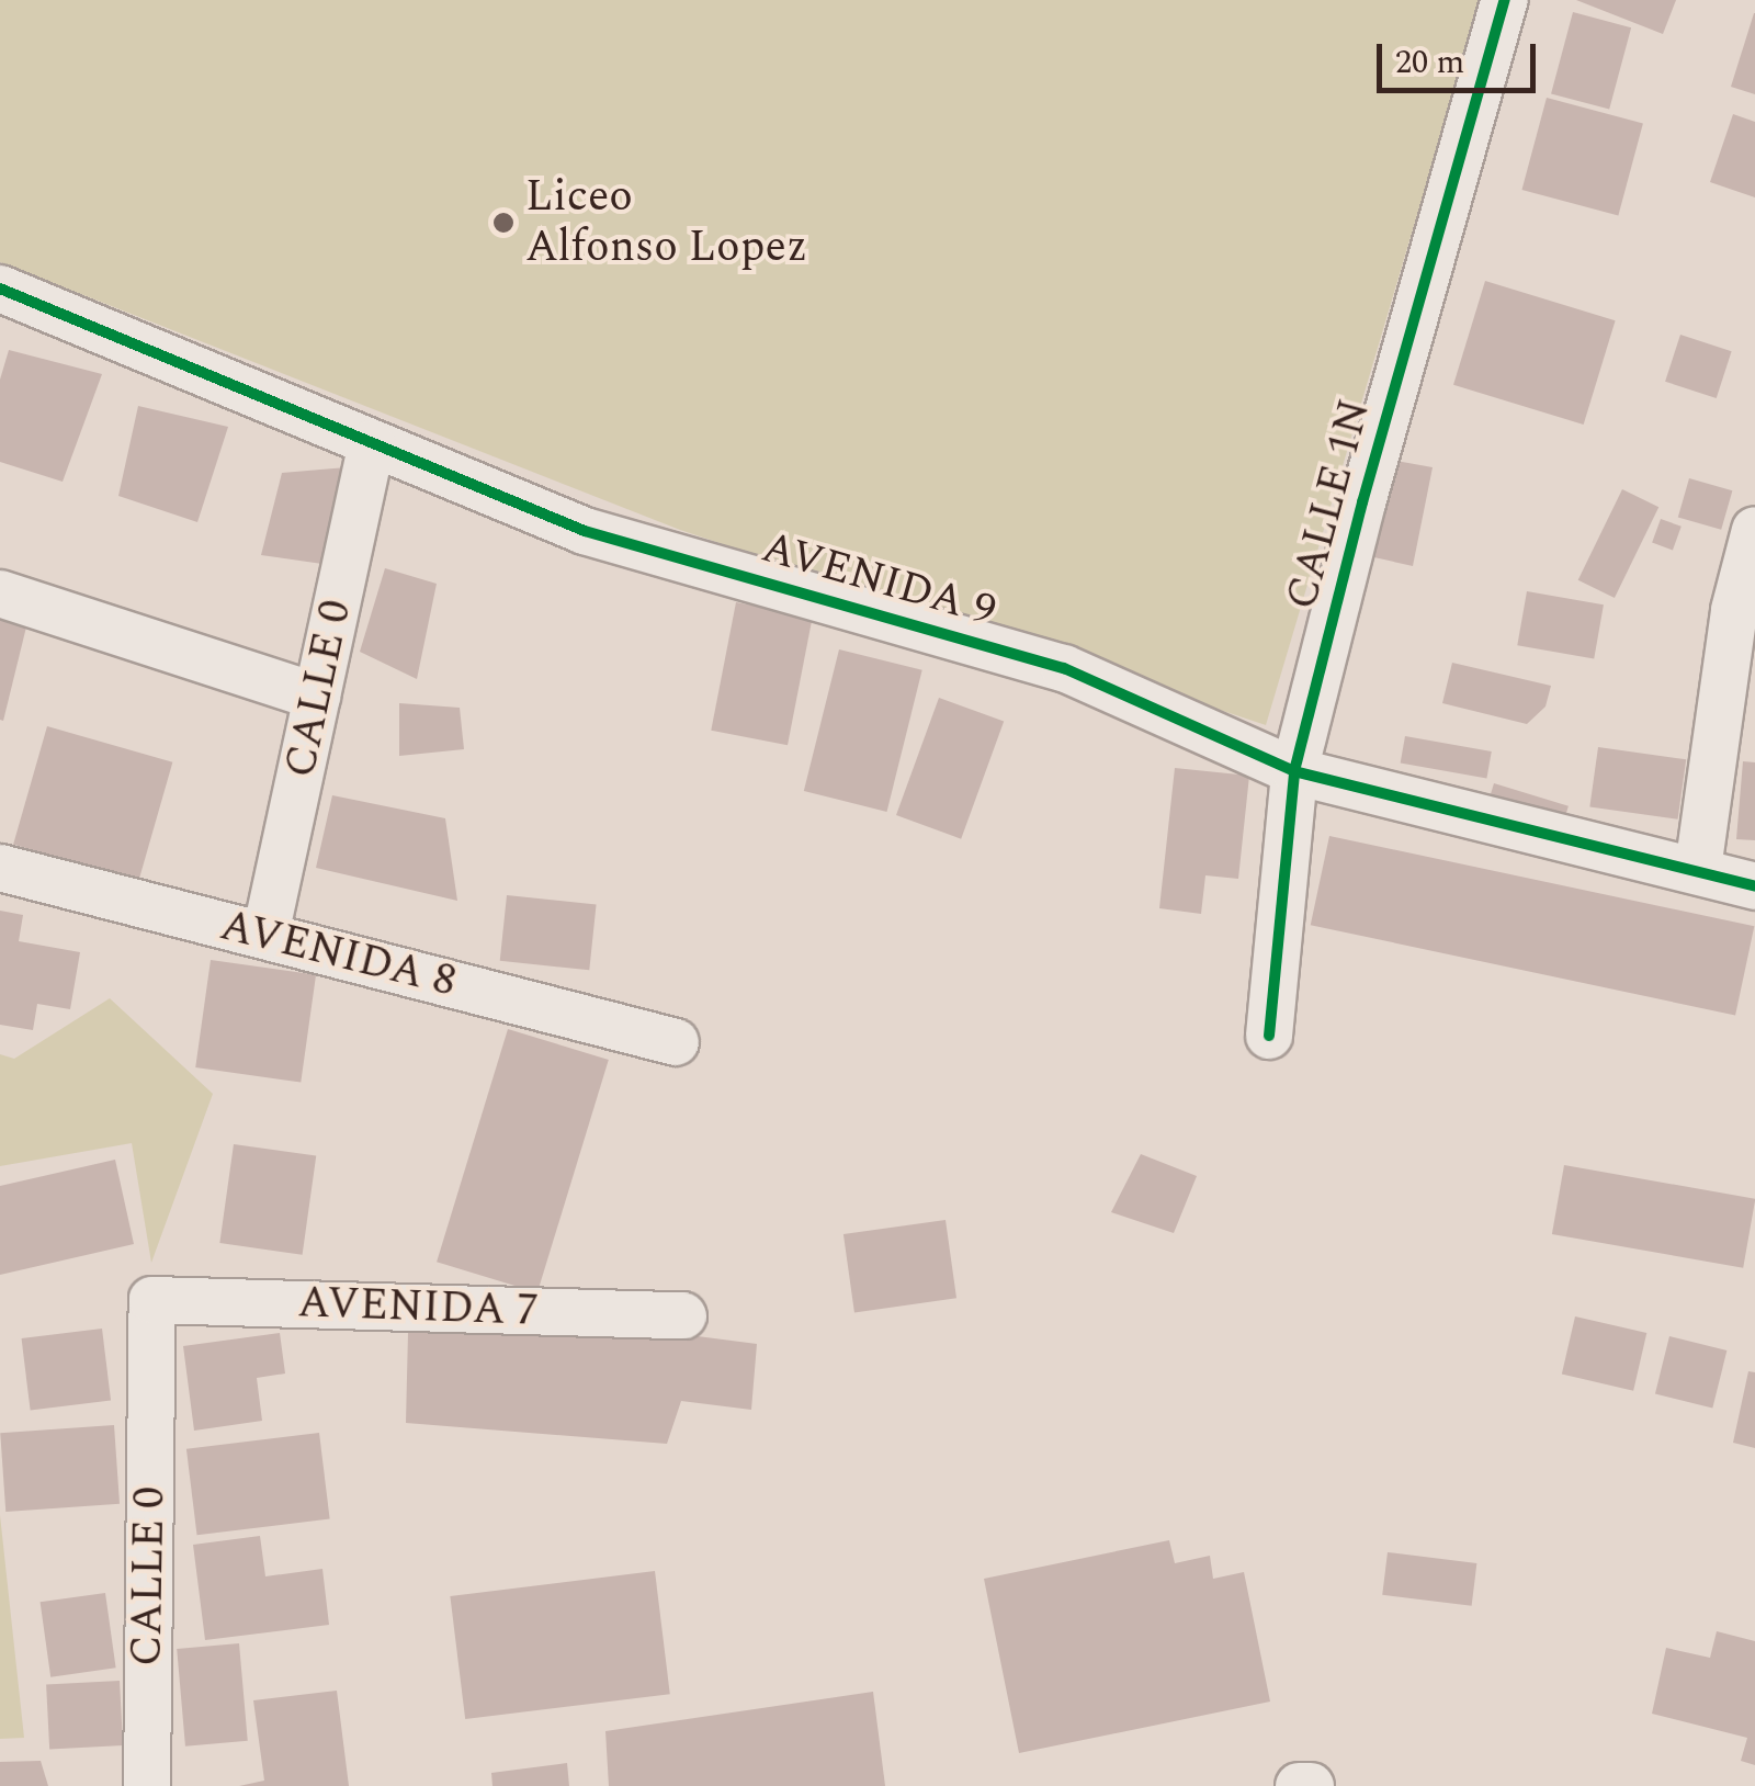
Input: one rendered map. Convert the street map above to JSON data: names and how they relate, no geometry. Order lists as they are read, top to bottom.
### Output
{
  "streets": {
    "street": [
      "CALLE 1N",
      "AVENIDA 9",
      "CALLE 0",
      "AVENIDA 8",
      "AVENIDA 7"
    ]
  },
  "crossings": [
    ["CALLE 1N", "AVENIDA 9"],
    ["AVENIDA 9", "CALLE 0"],
    ["CALLE 0", "AVENIDA 8"],
    ["CALLE 0", "AVENIDA 7"]
  ],
  "places": ["Liceo Alfonso Lopez"],
  "scale_bar": "20 m"
}
